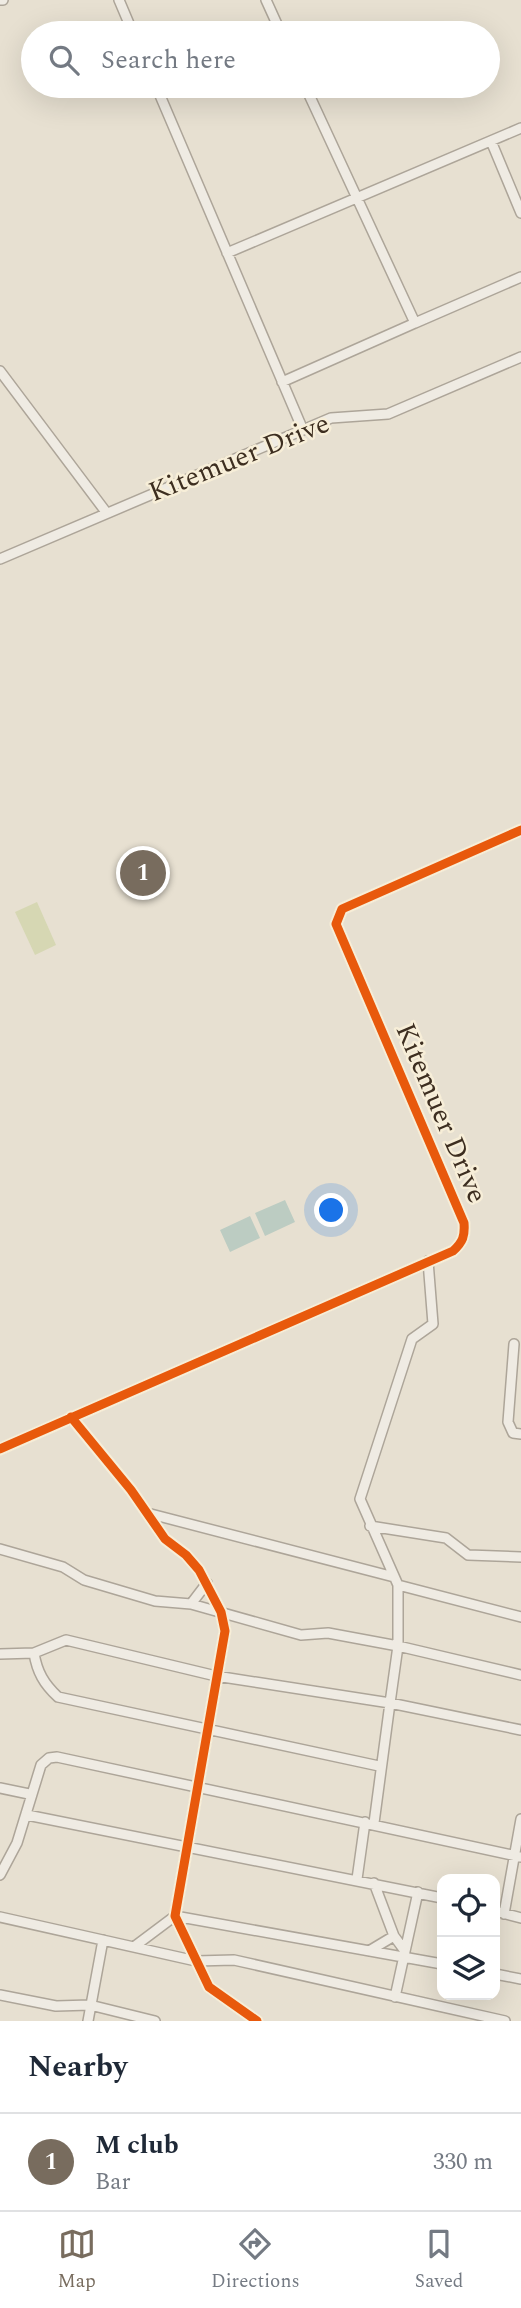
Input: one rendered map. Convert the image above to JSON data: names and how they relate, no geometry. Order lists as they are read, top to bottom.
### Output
{
  "streets": {
    "street": ["Kitemuer Drive"]
  },
  "page": {
    "search": "Search here",
    "pins": "1",
    "heading": "Nearby",
    "list": [
      {
        "mark": "1",
        "name": "M club",
        "note": "Bar",
        "value": "330 m"
      }
    ],
    "nav": ["Map", "Directions", "Saved"]
  }
}
